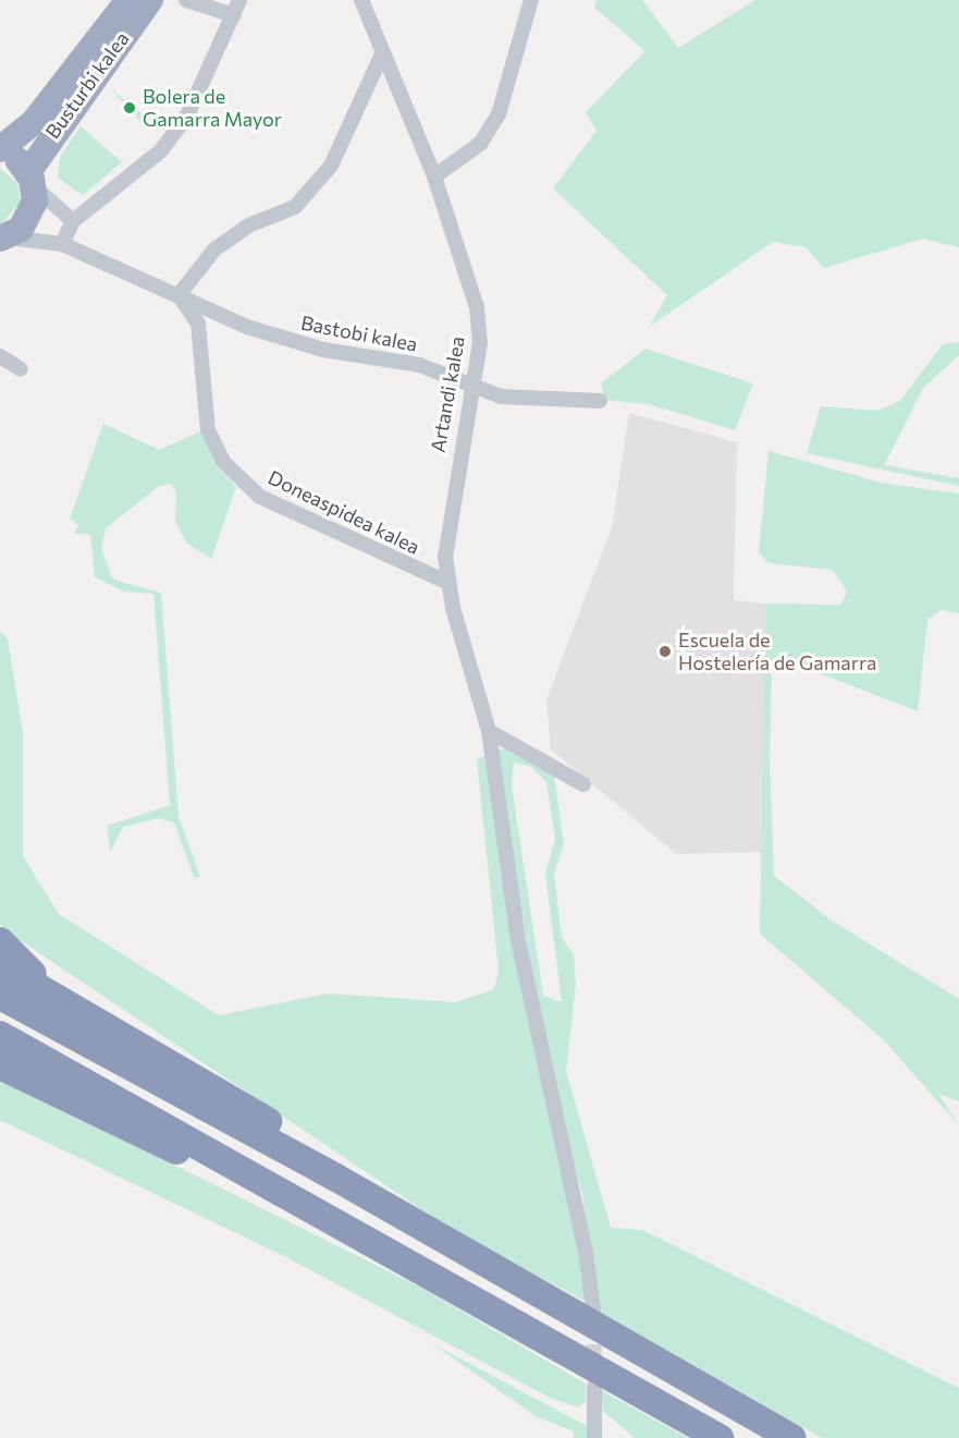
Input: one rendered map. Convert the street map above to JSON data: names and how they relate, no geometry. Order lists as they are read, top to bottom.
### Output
{
  "streets": {
    "highway": ["Busturbi kalea"],
    "street": ["Bastobi kalea", "Artandi kalea", "Doneaspidea kalea"]
  },
  "crossings": [
    ["Bastobi kalea", "Artandi kalea"],
    ["Bastobi kalea", "Doneaspidea kalea"],
    ["Artandi kalea", "Doneaspidea kalea"]
  ],
  "places": ["Bolera de Gamarra Mayor", "Escuela de Hostelería de Gamarra"]
}
